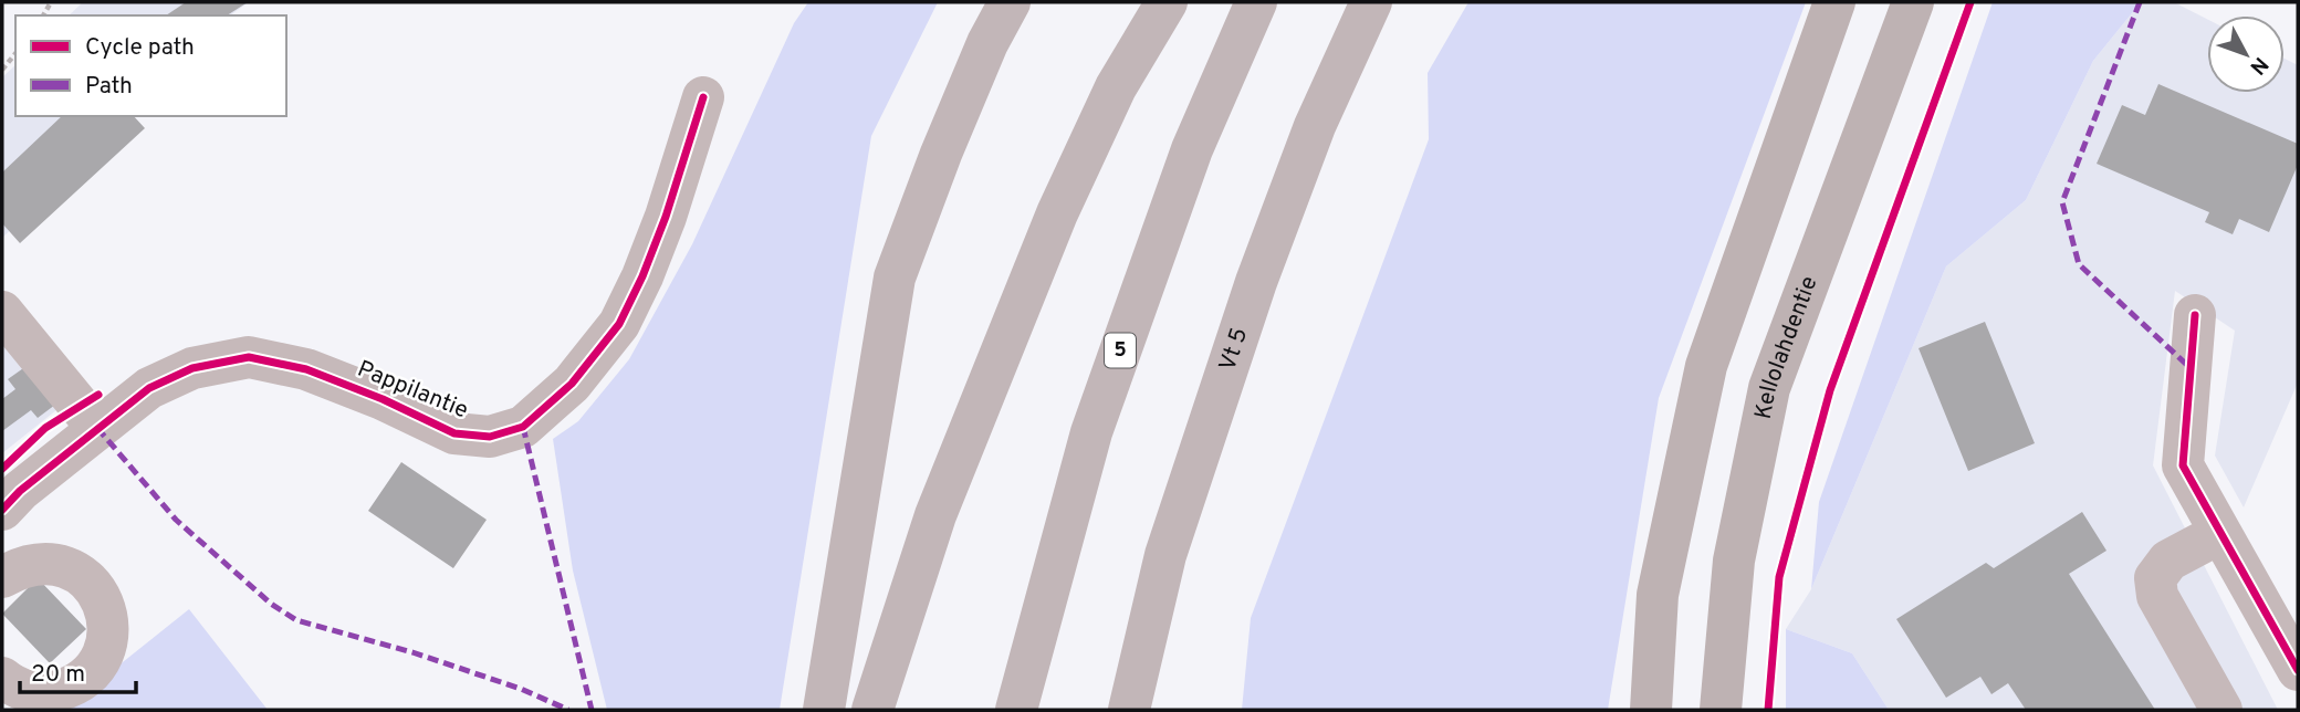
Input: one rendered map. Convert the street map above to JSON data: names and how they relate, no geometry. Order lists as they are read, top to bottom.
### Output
{
  "streets": {
    "highway": ["5", "Vt 5"],
    "main road": ["Kellolahdentie"],
    "street": ["Pappilantie"]
  },
  "legend": ["Cycle path", "Path"],
  "scale_bar": "20 m",
  "north": "bottom right"
}
